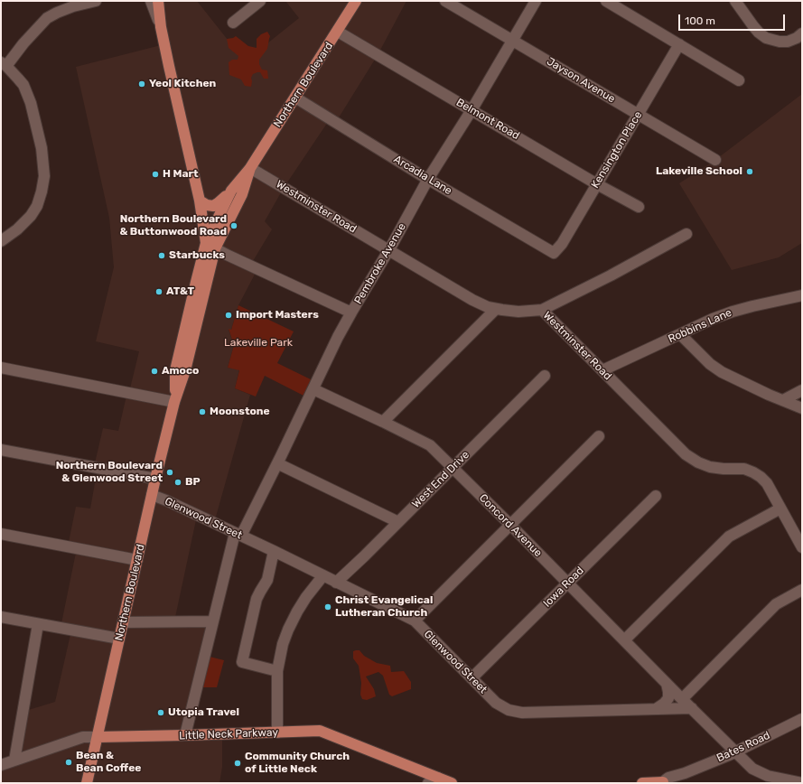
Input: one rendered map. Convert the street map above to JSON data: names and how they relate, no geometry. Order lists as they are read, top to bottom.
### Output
{
  "streets": {
    "main road": ["Northern Boulevard", "Little Neck Parkway"],
    "street": [
      "Jayson Avenue",
      "Belmont Road",
      "Kensington Place",
      "Arcadia Lane",
      "Westminster Road",
      "Pembroke Avenue",
      "Robbins Lane",
      "West End Drive",
      "Glenwood Street",
      "Concord Avenue",
      "Iowa Road",
      "Bates Road"
    ]
  },
  "crossings": [
    ["Jayson Avenue", "Kensington Place"],
    ["Jayson Avenue", "Pembroke Avenue"],
    ["Northern Boulevard", "Belmont Road"],
    ["Northern Boulevard", "Arcadia Lane"],
    ["Northern Boulevard", "Westminster Road"],
    ["Northern Boulevard", "Glenwood Street"],
    ["Northern Boulevard", "Little Neck Parkway"],
    ["Belmont Road", "Kensington Place"],
    ["Belmont Road", "Pembroke Avenue"],
    ["Kensington Place", "Arcadia Lane"],
    ["Arcadia Lane", "Pembroke Avenue"],
    ["Westminster Road", "Pembroke Avenue"],
    ["Westminster Road", "Robbins Lane"],
    ["Pembroke Avenue", "Glenwood Street"],
    ["Pembroke Avenue", "Concord Avenue"],
    ["Pembroke Avenue", "Little Neck Parkway"],
    ["West End Drive", "Glenwood Street"],
    ["West End Drive", "Concord Avenue"],
    ["Glenwood Street", "Concord Avenue"],
    ["Glenwood Street", "Iowa Road"],
    ["Concord Avenue", "Iowa Road"],
    ["Concord Avenue", "Bates Road"]
  ],
  "parks": ["Lakeville Park"],
  "places": [
    "Yeol Kitchen",
    "Lakeville School",
    "H Mart",
    "Northern Boulevard & Buttonwood Road",
    "Starbucks",
    "AT&T",
    "Import Masters",
    "Amoco",
    "Moonstone",
    "Northern Boulevard & Glenwood Street",
    "BP",
    "Christ Evangelical Lutheran Church",
    "Utopia Travel",
    "Bean & Bean Coffee",
    "Community Church of Little Neck"
  ],
  "scale_bar": "100 m"
}
